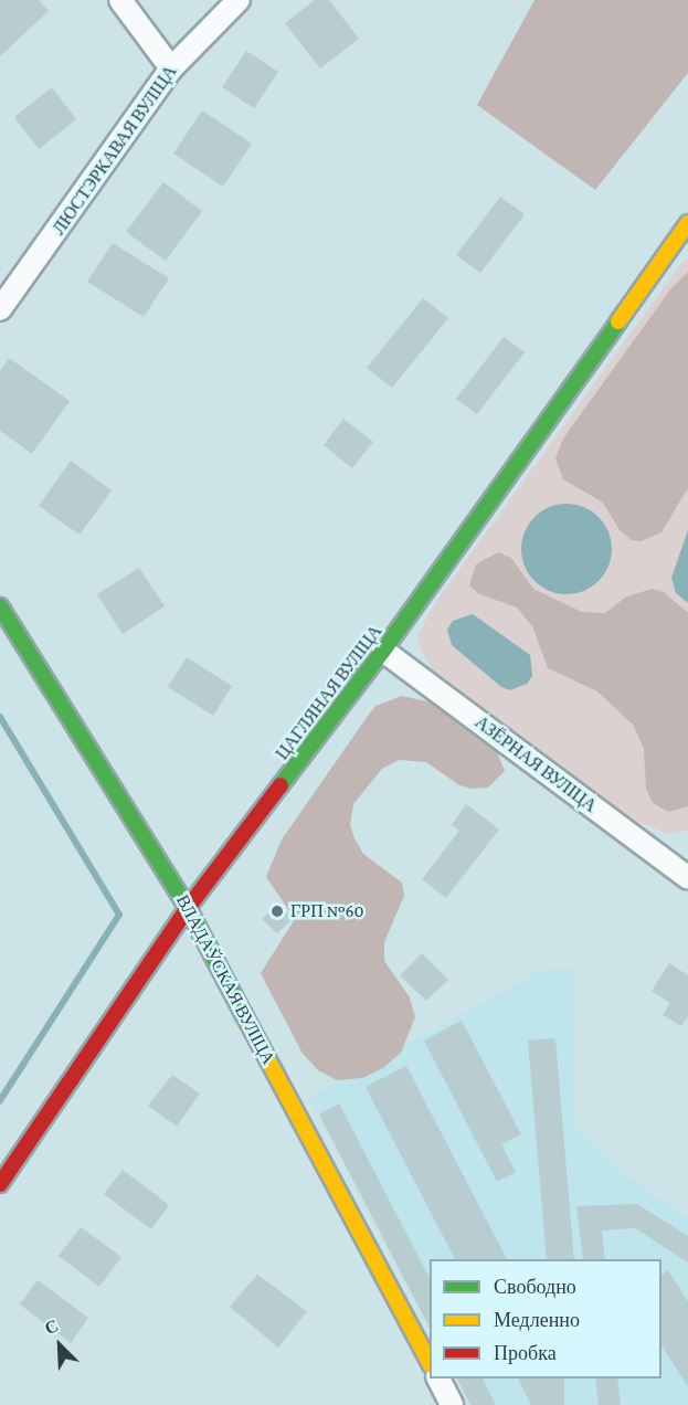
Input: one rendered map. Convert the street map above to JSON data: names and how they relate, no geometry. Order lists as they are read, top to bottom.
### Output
{
  "streets": {
    "street": [
      "ЛЮСТЭРКАВАЯ ВУЛІЦА",
      "ЦАГЛЯНАЯ ВУЛІЦА",
      "АЗЁРНАЯ ВУЛІЦА",
      "ВЛАДАЎСКАЯ ВУЛІЦА"
    ]
  },
  "crossings": [
    ["ЦАГЛЯНАЯ ВУЛІЦА", "АЗЁРНАЯ ВУЛІЦА"],
    ["ЦАГЛЯНАЯ ВУЛІЦА", "ВЛАДАЎСКАЯ ВУЛІЦА"]
  ],
  "places": ["ГРП №60"],
  "legend": ["Свободно", "Медленно", "Пробка"],
  "north": "top left"
}
